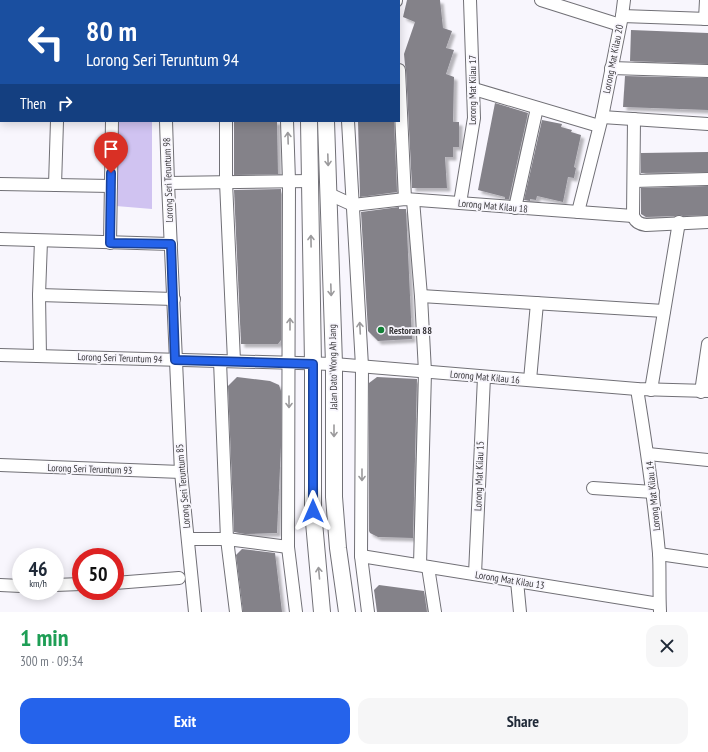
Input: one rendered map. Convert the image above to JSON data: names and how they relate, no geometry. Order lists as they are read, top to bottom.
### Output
{
  "streets": {
    "main road": ["Jalan Dato' Wong Ah Jang"],
    "street": [
      "Lorong Mat Kilau 20",
      "Lorong Mat Kilau 17",
      "Lorong Seri Teruntum 98",
      "Lorong Mat Kilau 18",
      "Lorong Seri Teruntum 94",
      "Lorong Mat Kilau 16",
      "Lorong Seri Teruntum 93",
      "Lorong Mat Kilau 15",
      "Lorong Seri Teruntum 85",
      "Lorong Mat Kilau 14",
      "Lorong Mat Kilau 13"
    ]
  },
  "crossings": [
    ["Lorong Mat Kilau 20", "Lorong Mat Kilau 18"],
    ["Lorong Mat Kilau 17", "Lorong Mat Kilau 18"],
    ["Lorong Seri Teruntum 98", "Lorong Seri Teruntum 94"],
    ["Lorong Seri Teruntum 98", "Lorong Seri Teruntum 85"],
    ["Lorong Seri Teruntum 94", "Jalan Dato' Wong Ah Jang"],
    ["Lorong Seri Teruntum 94", "Lorong Mat Kilau 16"],
    ["Lorong Seri Teruntum 94", "Lorong Seri Teruntum 85"],
    ["Jalan Dato' Wong Ah Jang", "Lorong Mat Kilau 16"],
    ["Lorong Mat Kilau 16", "Lorong Mat Kilau 15"],
    ["Lorong Mat Kilau 16", "Lorong Mat Kilau 14"],
    ["Lorong Seri Teruntum 93", "Lorong Seri Teruntum 85"],
    ["Lorong Mat Kilau 15", "Lorong Mat Kilau 13"],
    ["Lorong Mat Kilau 14", "Lorong Mat Kilau 13"]
  ],
  "places": ["Restoran 88"],
  "page": {
    "turn": ["80 m", "Lorong Seri Teruntum 94"],
    "then": "Then",
    "speed": "46 km/h",
    "limit": "50",
    "heading": ["1 min", "300 m · 09:34"],
    "buttons": ["Exit", "Share"]
  }
}
